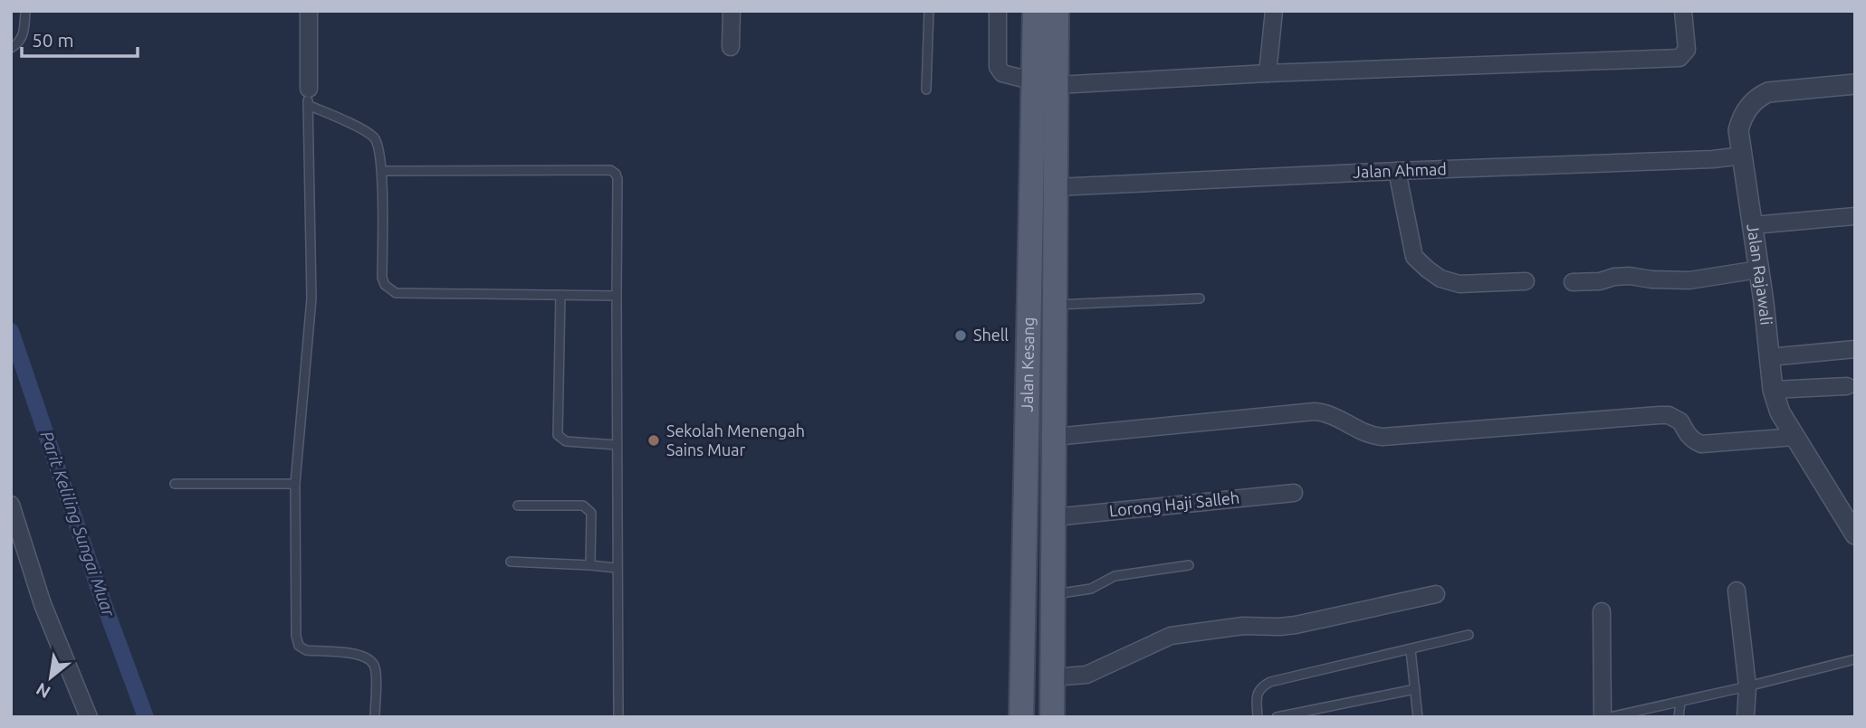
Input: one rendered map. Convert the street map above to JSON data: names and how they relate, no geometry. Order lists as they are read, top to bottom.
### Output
{
  "streets": {
    "main road": ["Jalan Kesang"],
    "street": ["Jalan Ahmad", "Jalan Rajawali", "Lorong Haji Salleh"]
  },
  "crossings": [
    ["Jalan Ahmad", "Jalan Rajawali"],
    ["Jalan Ahmad", "Jalan Kesang"],
    ["Jalan Kesang", "Lorong Haji Salleh"]
  ],
  "water": ["Parit Keliling Sungai Muar"],
  "places": ["Shell", "Sekolah Menengah Sains Muar"],
  "scale_bar": "50 m",
  "north": "bottom left"
}
